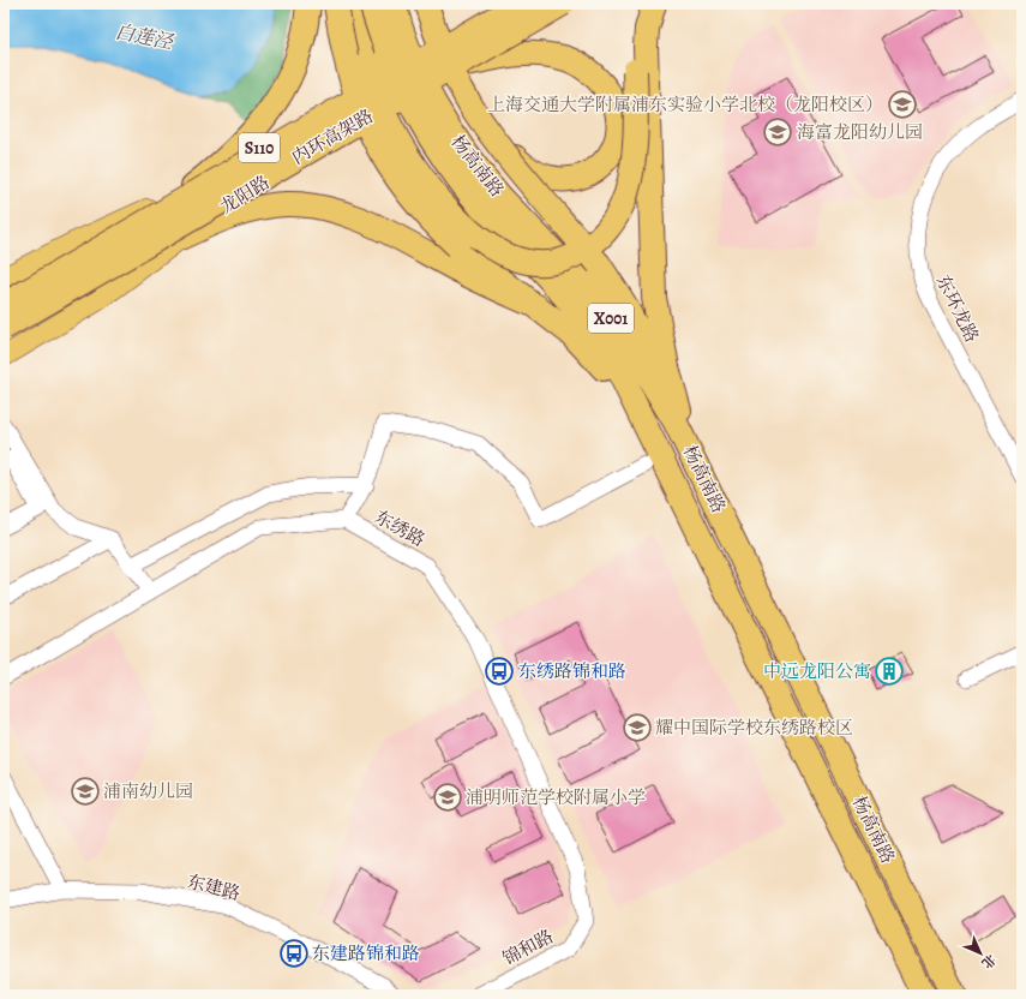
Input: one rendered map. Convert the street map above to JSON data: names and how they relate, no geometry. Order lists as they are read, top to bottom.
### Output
{
  "streets": {
    "highway": ["内环高架路", "杨高南路", "X001"],
    "main road": ["S110", "龙阳路"],
    "street": [
      "东环龙路",
      "东绣路",
      "东建路",
      "锦和路"
    ]
  },
  "crossings": [
    ["东绣路", "锦和路"]
  ],
  "water": ["白莲泾"],
  "places": {
    "school or university": [
      "上海交通大学附属浦东实验小学北校（龙阳校区）",
      "海富龙阳幼儿园",
      "耀中国际学校东绣路校区",
      "浦南幼儿园",
      "浦明师范学校附属小学"
    ],
    "bus stop": ["东绣路锦和路", "东建路锦和路"],
    "building": ["中远龙阳公寓"]
  },
  "north": "bottom right"
}
